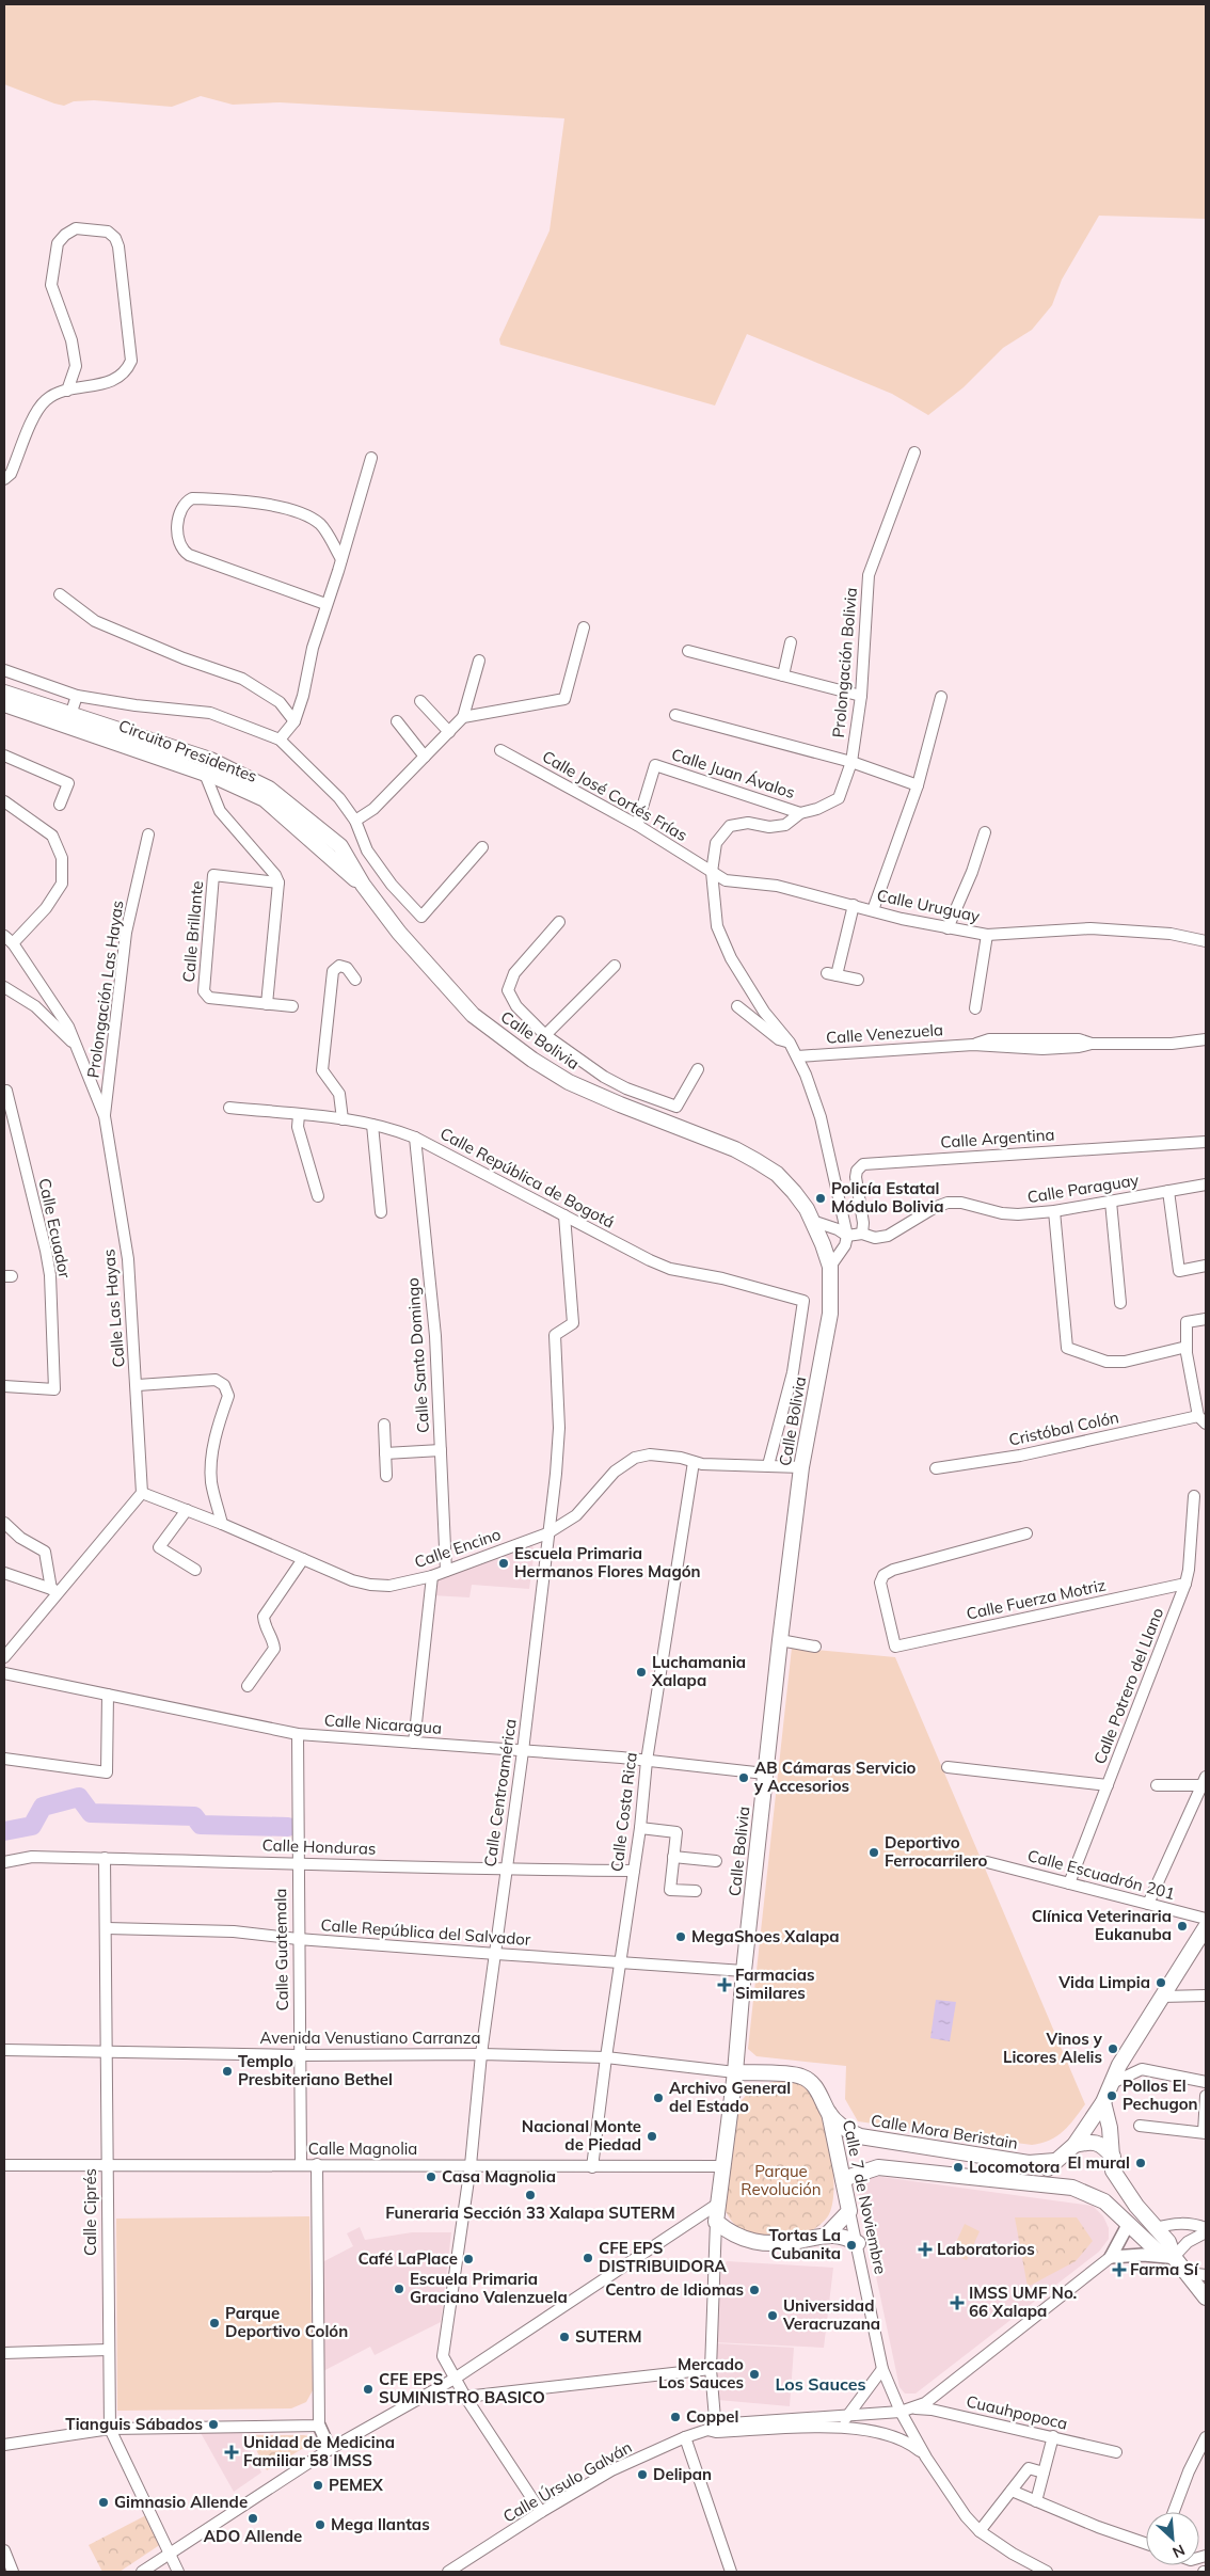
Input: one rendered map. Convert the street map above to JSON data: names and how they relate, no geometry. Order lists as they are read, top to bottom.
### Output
{
  "streets": {
    "main road": [
      "Circuito Presidentes",
      "Calle Bolivia",
      "Calle Mora Beristain",
      "Calle 7 de Noviembre"
    ],
    "street": [
      "Prolongación Bolivia",
      "Calle Juan Ávalos",
      "Calle José Cortés Frías",
      "Calle Uruguay",
      "Calle Brillante",
      "Prolongación Las Hayas",
      "Calle Venezuela",
      "Calle Argentina",
      "Calle República de Bogotá",
      "Calle Paraguay",
      "Calle Ecuador",
      "Calle Las Hayas",
      "Calle Santo Domingo",
      "Cristóbal Colón",
      "Calle Encino",
      "Calle Fuerza Motriz",
      "Calle Potrero del Llano",
      "Calle Nicaragua",
      "Calle Centroamérica",
      "Calle Costa Rica",
      "Calle Honduras",
      "Calle Escuadrón 201",
      "Calle República del Salvador",
      "Calle Guatemala",
      "Avenida Venustiano Carranza",
      "Calle Magnolia",
      "Calle Ciprés",
      "Cuauhpopoca",
      "Calle Úrsulo Galván"
    ]
  },
  "crossings": [
    ["Prolongación Bolivia", "Calle Juan Ávalos"],
    ["Prolongación Bolivia", "Calle José Cortés Frías"],
    ["Prolongación Bolivia", "Calle Uruguay"],
    ["Prolongación Bolivia", "Calle Venezuela"],
    ["Prolongación Bolivia", "Calle Paraguay"],
    ["Circuito Presidentes", "Calle Bolivia"],
    ["Calle Juan Ávalos", "Calle José Cortés Frías"],
    ["Calle José Cortés Frías", "Calle Uruguay"],
    ["Prolongación Las Hayas", "Calle Las Hayas"],
    ["Calle Bolivia", "Calle Encino"],
    ["Calle Bolivia", "Calle Nicaragua"],
    ["Calle Bolivia", "Calle República del Salvador"],
    ["Calle Bolivia", "Avenida Venustiano Carranza"],
    ["Calle Bolivia", "Calle Mora Beristain"],
    ["Calle Bolivia", "Calle Magnolia"],
    ["Calle Bolivia", "Calle 7 de Noviembre"],
    ["Calle Argentina", "Calle Paraguay"],
    ["Calle República de Bogotá", "Calle Santo Domingo"],
    ["Calle República de Bogotá", "Calle Encino"],
    ["Calle República de Bogotá", "Calle Centroamérica"],
    ["Calle Las Hayas", "Calle Encino"],
    ["Calle Santo Domingo", "Calle Encino"],
    ["Calle Encino", "Calle Centroamérica"],
    ["Calle Encino", "Calle Costa Rica"],
    ["Calle Fuerza Motriz", "Calle Potrero del Llano"],
    ["Calle Potrero del Llano", "Calle Escuadrón 201"],
    ["Calle Nicaragua", "Calle Centroamérica"],
    ["Calle Nicaragua", "Calle Costa Rica"],
    ["Calle Nicaragua", "Calle Guatemala"],
    ["Calle Centroamérica", "Calle Honduras"],
    ["Calle Centroamérica", "Calle República del Salvador"],
    ["Calle Centroamérica", "Avenida Venustiano Carranza"],
    ["Calle Centroamérica", "Calle Magnolia"],
    ["Calle Centroamérica", "Calle Úrsulo Galván"],
    ["Calle Costa Rica", "Calle Honduras"],
    ["Calle Costa Rica", "Calle República del Salvador"],
    ["Calle Costa Rica", "Avenida Venustiano Carranza"],
    ["Calle Costa Rica", "Calle Magnolia"],
    ["Calle Honduras", "Calle Guatemala"],
    ["Calle Honduras", "Calle Ciprés"],
    ["Calle República del Salvador", "Calle Guatemala"],
    ["Calle República del Salvador", "Calle Ciprés"],
    ["Calle Guatemala", "Avenida Venustiano Carranza"],
    ["Calle Guatemala", "Calle Magnolia"],
    ["Avenida Venustiano Carranza", "Calle Mora Beristain"],
    ["Avenida Venustiano Carranza", "Calle Ciprés"],
    ["Calle Mora Beristain", "Calle Magnolia"],
    ["Calle Mora Beristain", "Calle 7 de Noviembre"],
    ["Calle Magnolia", "Calle 7 de Noviembre"],
    ["Calle Magnolia", "Calle Ciprés"],
    ["Calle 7 de Noviembre", "Cuauhpopoca"],
    ["Calle 7 de Noviembre", "Calle Úrsulo Galván"],
    ["Cuauhpopoca", "Calle Úrsulo Galván"]
  ],
  "districts": ["Los Sauces"],
  "parks": ["Parque Revolución"],
  "places": {
    "other": [
      "Policía Estatal Módulo Bolivia",
      "Escuela Primaria Hermanos Flores Magón",
      "Luchamania Xalapa",
      "AB Cámaras Servicio y Accesorios",
      "Deportivo Ferrocarrilero",
      "Clínica Veterinaria Eukanuba",
      "MegaShoes Xalapa",
      "Vida Limpia",
      "Vinos y Licores Alelis",
      "Templo Presbiteriano Bethel",
      "Pollos El Pechugon",
      "Archivo General del Estado",
      "Nacional Monte de Piedad",
      "El mural",
      "Locomotora",
      "Casa Magnolia",
      "Funeraria Sección 33 Xalapa SUTERM",
      "Tortas La Cubanita",
      "CFE EPS DISTRIBUIDORA",
      "Café LaPlace",
      "Escuela Primaria Graciano Valenzuela",
      "Centro de Idiomas",
      "Universidad Veracruzana",
      "Parque Deportivo Colón",
      "SUTERM",
      "Mercado Los Sauces",
      "CFE EPS SUMINISTRO BASICO",
      "Coppel",
      "Tianguis Sábados",
      "Delipan",
      "PEMEX",
      "Gimnasio Allende",
      "ADO Allende",
      "Mega llantas"
    ],
    "health": [
      "Farmacias Similares",
      "Laboratorios",
      "Farma Sí",
      "IMSS UMF No. 66 Xalapa",
      "Unidad de Medicina Familiar 58 IMSS"
    ]
  },
  "north": "bottom right"
}
